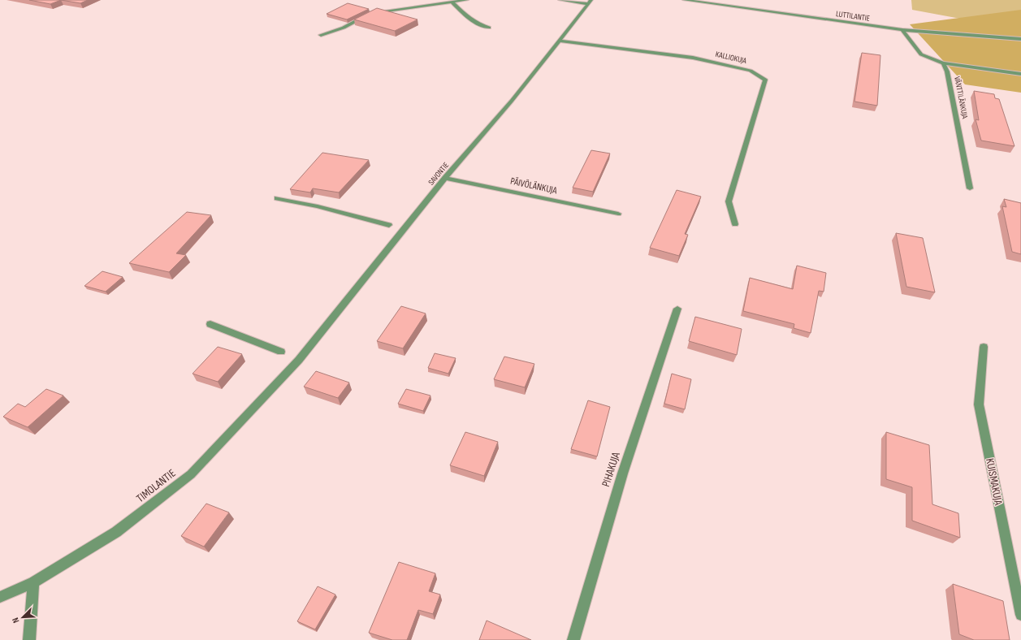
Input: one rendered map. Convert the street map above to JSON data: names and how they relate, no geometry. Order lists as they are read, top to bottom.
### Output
{
  "streets": {
    "street": [
      "LUTTILANTIE",
      "KALLIOKUJA",
      "VÄNTTILÄNKUJA",
      "SAVONTIE",
      "PÄIVÖLÄNKUJA",
      "PIHAKUJA",
      "KUISMAKUJA",
      "TIMOLANTIE"
    ]
  },
  "crossings": [
    ["KALLIOKUJA", "SAVONTIE"],
    ["SAVONTIE", "PÄIVÖLÄNKUJA"],
    ["SAVONTIE", "TIMOLANTIE"]
  ],
  "north": "bottom left"
}
